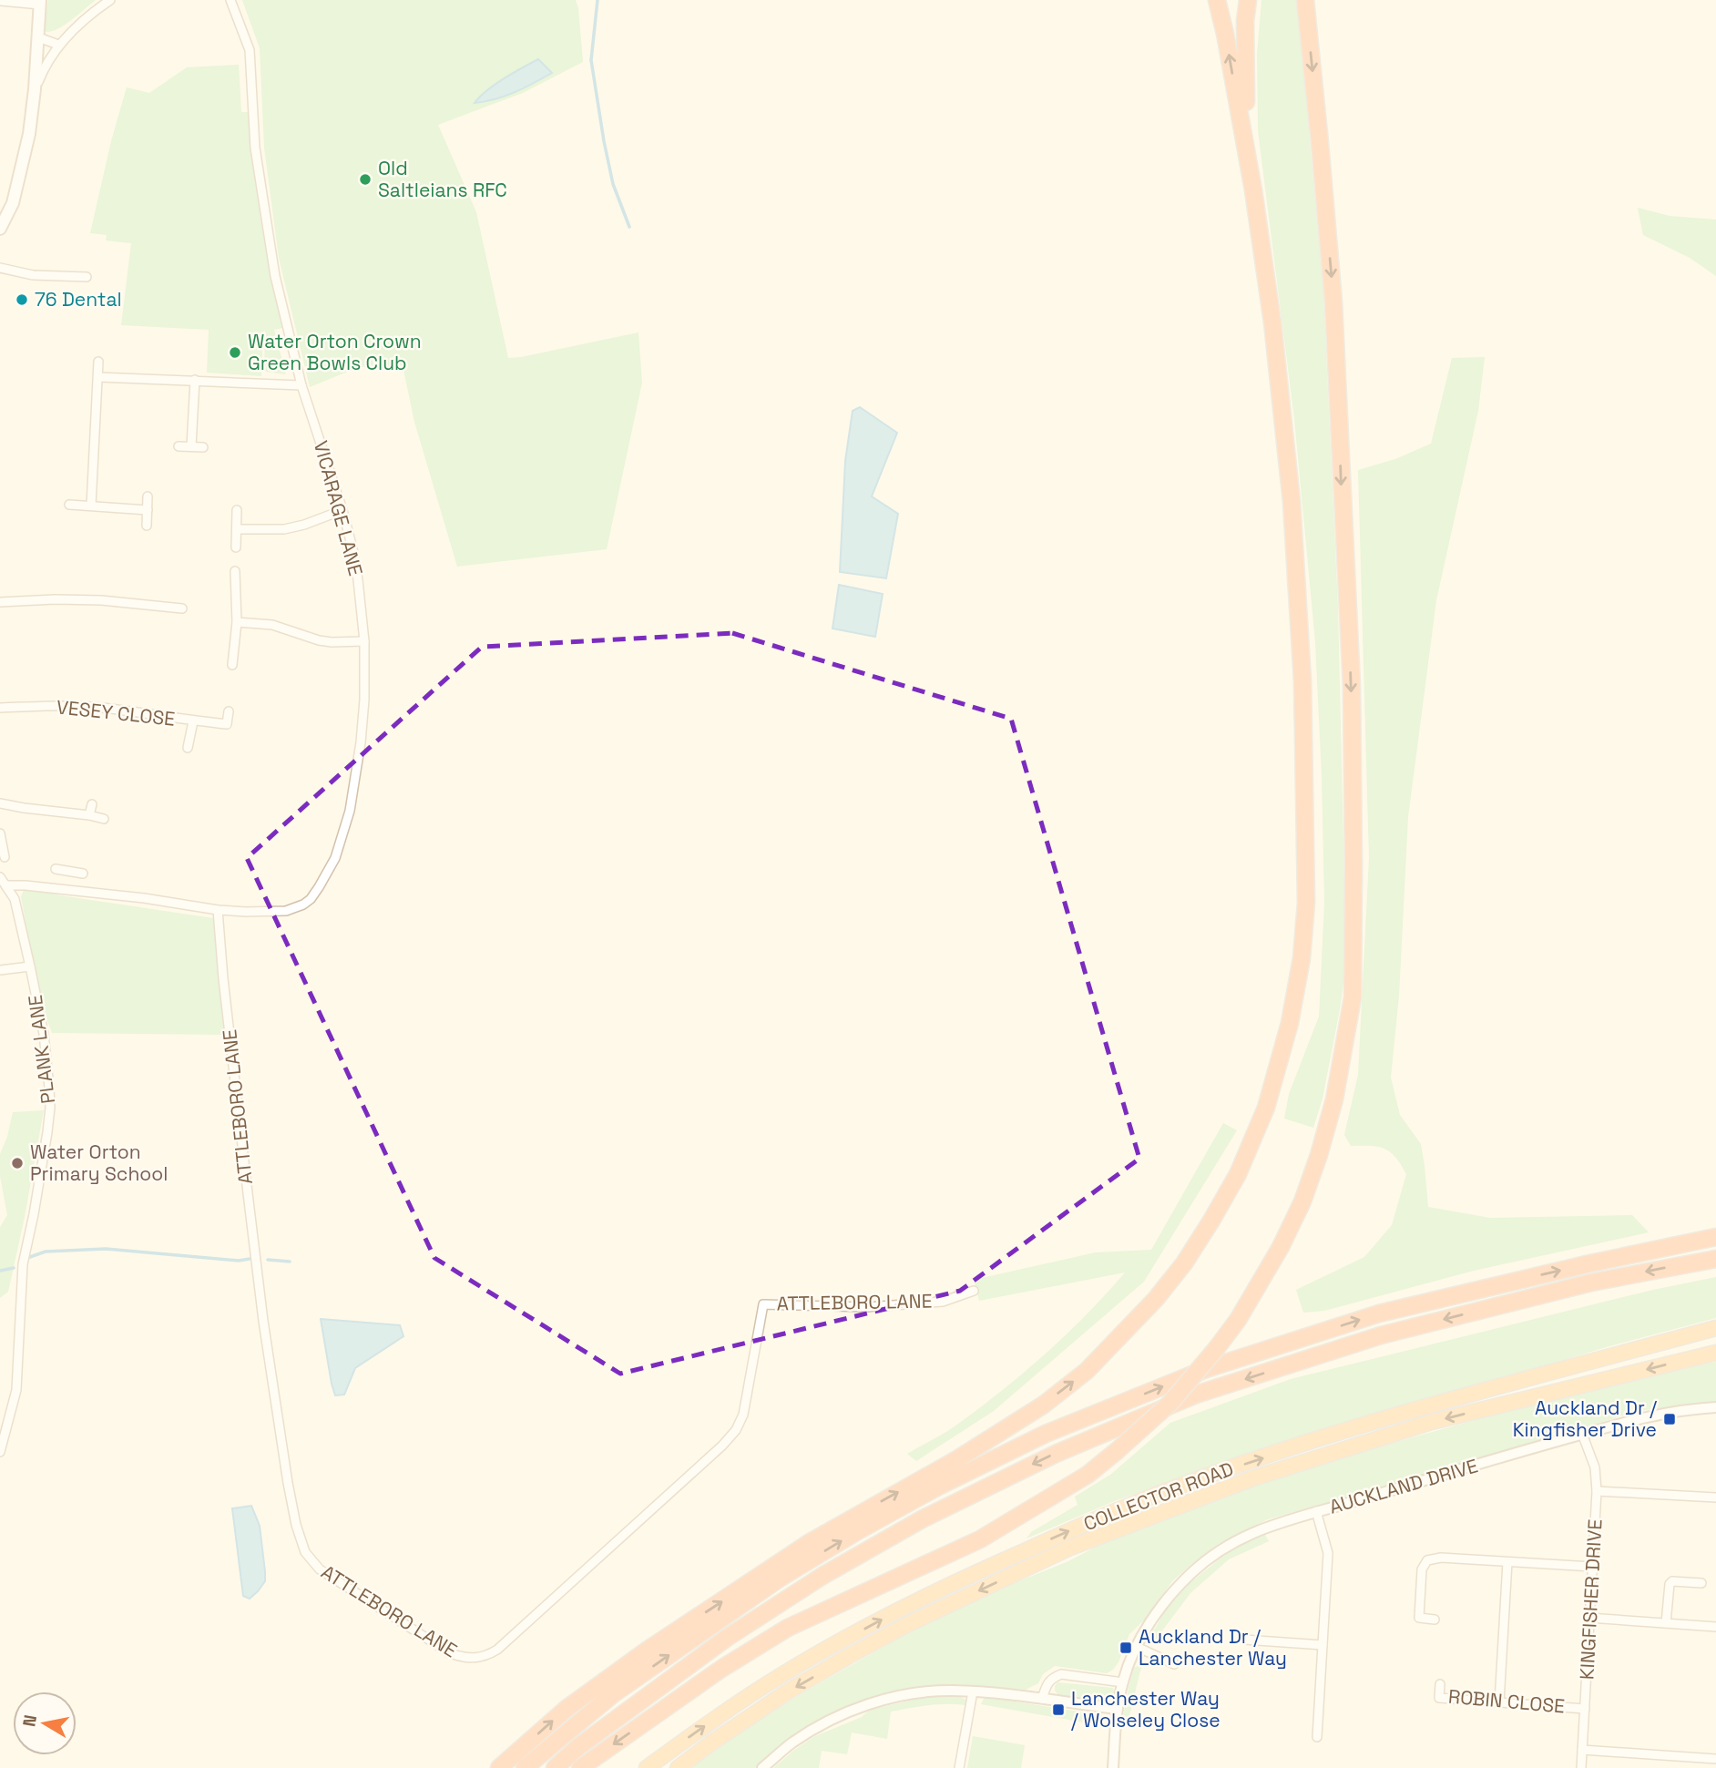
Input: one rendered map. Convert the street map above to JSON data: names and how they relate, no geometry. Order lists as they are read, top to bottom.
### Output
{
  "streets": {
    "highway": ["COLLECTOR ROAD"],
    "street": [
      "VICARAGE LANE",
      "VESEY CLOSE",
      "PLANK LANE",
      "ATTLEBORO LANE",
      "AUCKLAND DRIVE",
      "KINGFISHER DRIVE",
      "ROBIN CLOSE"
    ]
  },
  "crossings": [
    ["VICARAGE LANE", "PLANK LANE"],
    ["VICARAGE LANE", "ATTLEBORO LANE"],
    ["AUCKLAND DRIVE", "KINGFISHER DRIVE"],
    ["KINGFISHER DRIVE", "ROBIN CLOSE"]
  ],
  "places": {
    "other": [
      "Old Saltleians RFC",
      "76 Dental",
      "Water Orton Crown Green Bowls Club",
      "Water Orton Primary School"
    ],
    "transit": ["Auckland Dr / Kingfisher Drive", "Auckland Dr / Lanchester Way", "Lanchester Way / Wolseley Close"]
  },
  "north": "left"
}
